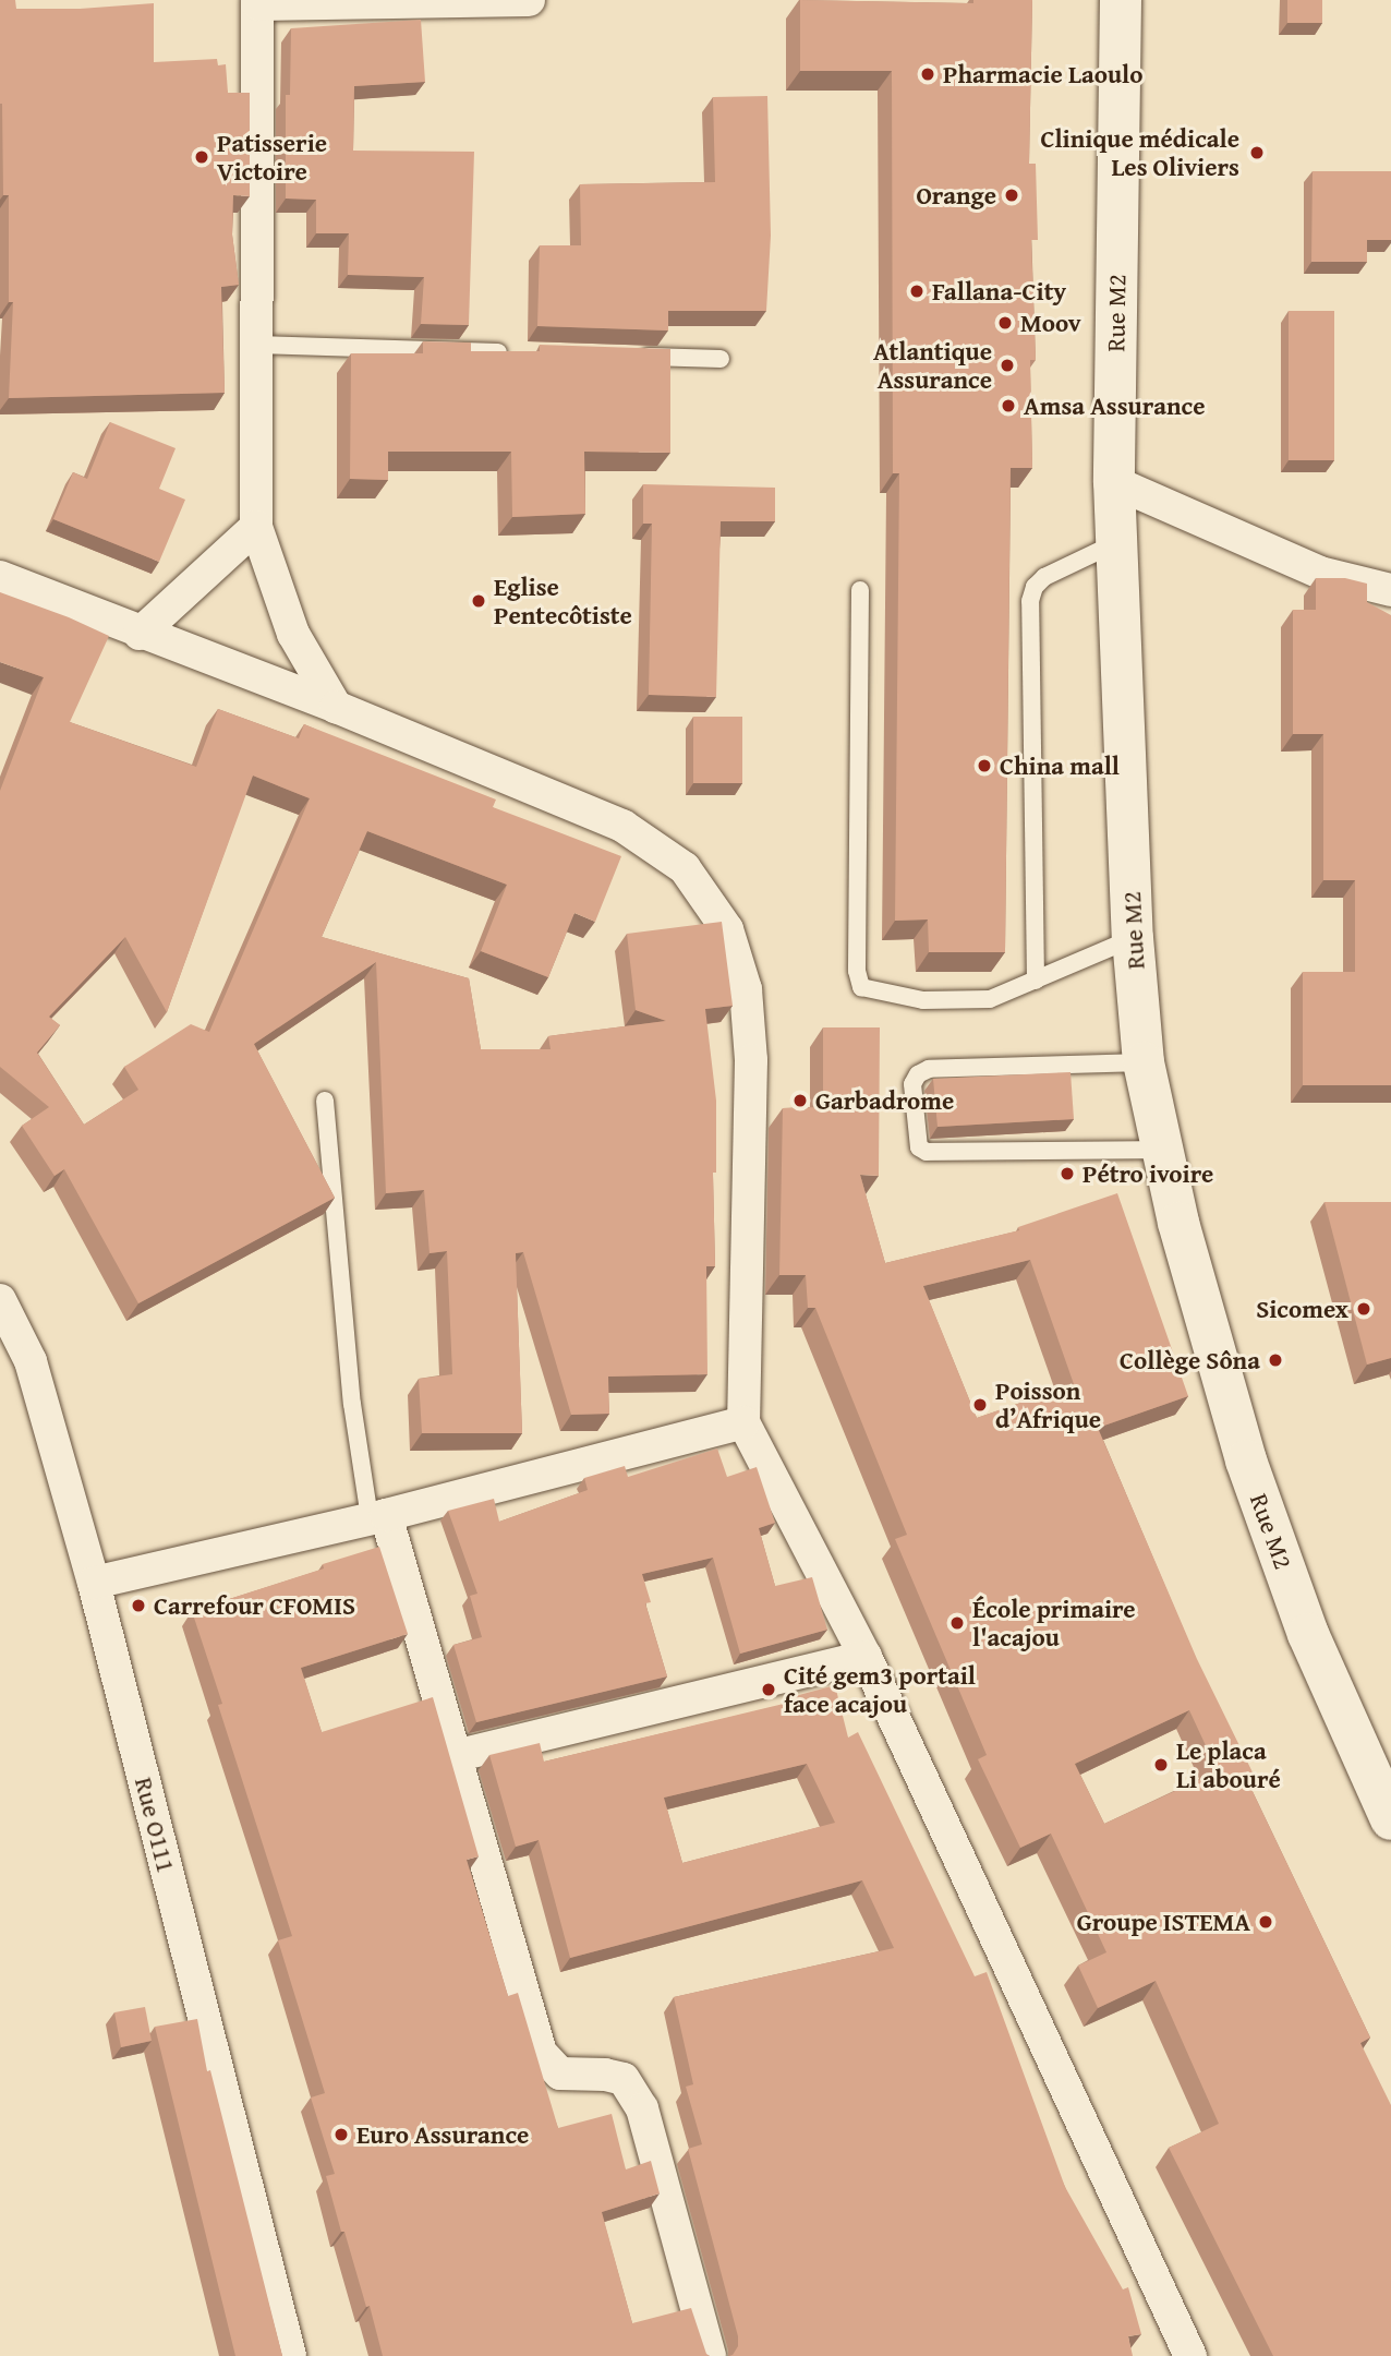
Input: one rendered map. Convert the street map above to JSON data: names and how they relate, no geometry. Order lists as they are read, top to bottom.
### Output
{
  "streets": {
    "main road": ["Rue M2"],
    "street": ["Rue O111"]
  },
  "places": [
    "Pharmacie Laoulo",
    "Clinique médicale Les Oliviers",
    "Patisserie Victoire",
    "Orange",
    "Fallana-City",
    "Moov",
    "Atlantique Assurance",
    "Amsa Assurance",
    "Eglise Pentecôtiste",
    "China mall",
    "Garbadrome",
    "Pétro ivoire",
    "Sicomex",
    "Collège Sôna",
    "Poisson d’Afrique",
    "Carrefour CFOMIS",
    "École primaire l'acajou",
    "Cité gem3 portail face acajou",
    "Le placa Li abouré",
    "Groupe ISTEMA",
    "Euro Assurance"
  ]
}
